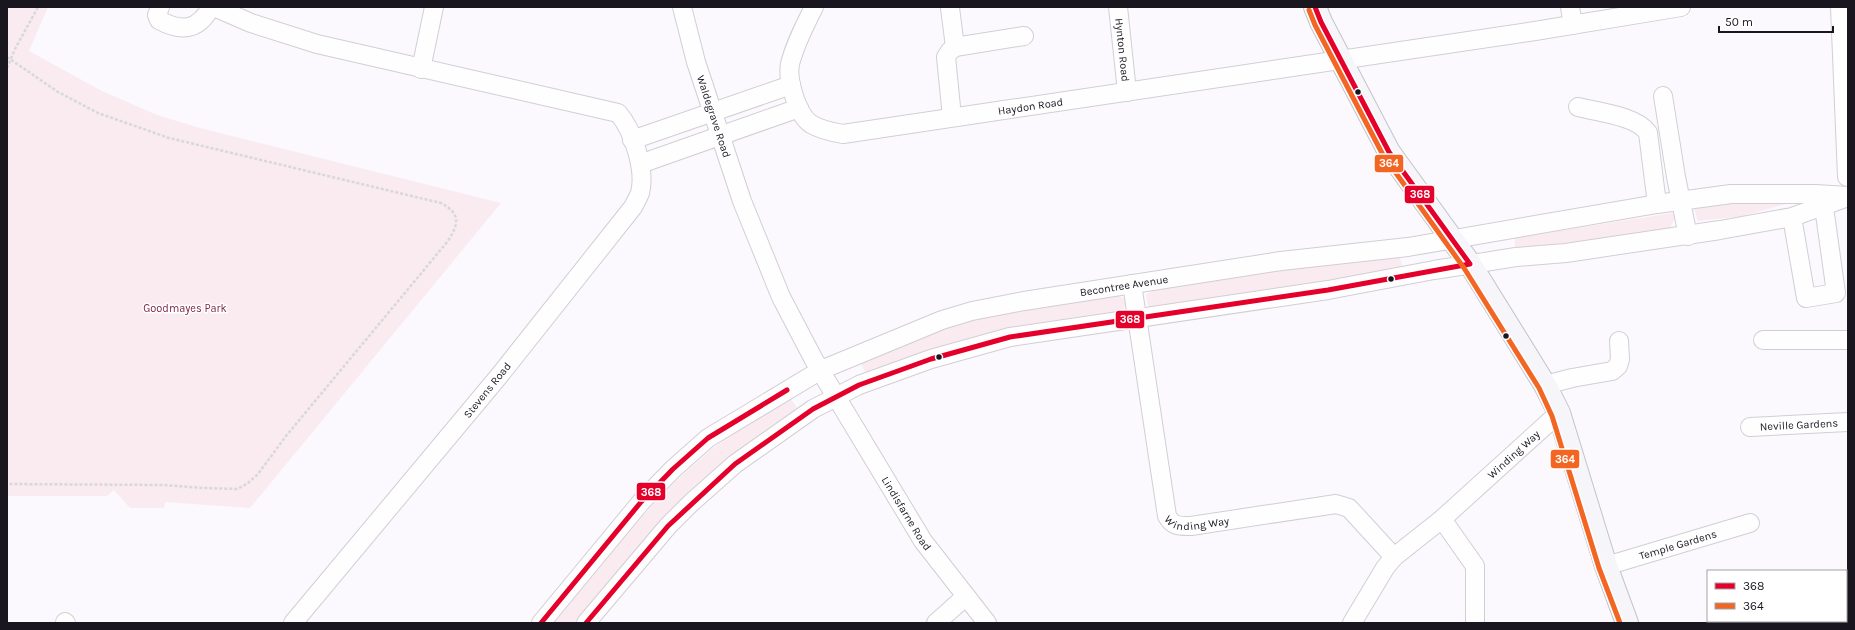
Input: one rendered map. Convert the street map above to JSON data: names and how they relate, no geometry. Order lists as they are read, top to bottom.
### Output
{
  "streets": {
    "street": [
      "Hynton Road",
      "Haydon Road",
      "Waldegrave Road",
      "Becontree Avenue",
      "Stevens Road",
      "Neville Gardens",
      "Winding Way",
      "Lindisfarne Road",
      "Temple Gardens"
    ]
  },
  "crossings": [
    ["Hynton Road", "Haydon Road"],
    ["Waldegrave Road", "Becontree Avenue"],
    ["Waldegrave Road", "Lindisfarne Road"],
    ["Becontree Avenue", "Winding Way"],
    ["Becontree Avenue", "Lindisfarne Road"]
  ],
  "parks": ["Goodmayes Park"],
  "lines": ["transit line 368", "transit line 364"],
  "legend": ["368", "364"],
  "scale_bar": "50 m"
}
